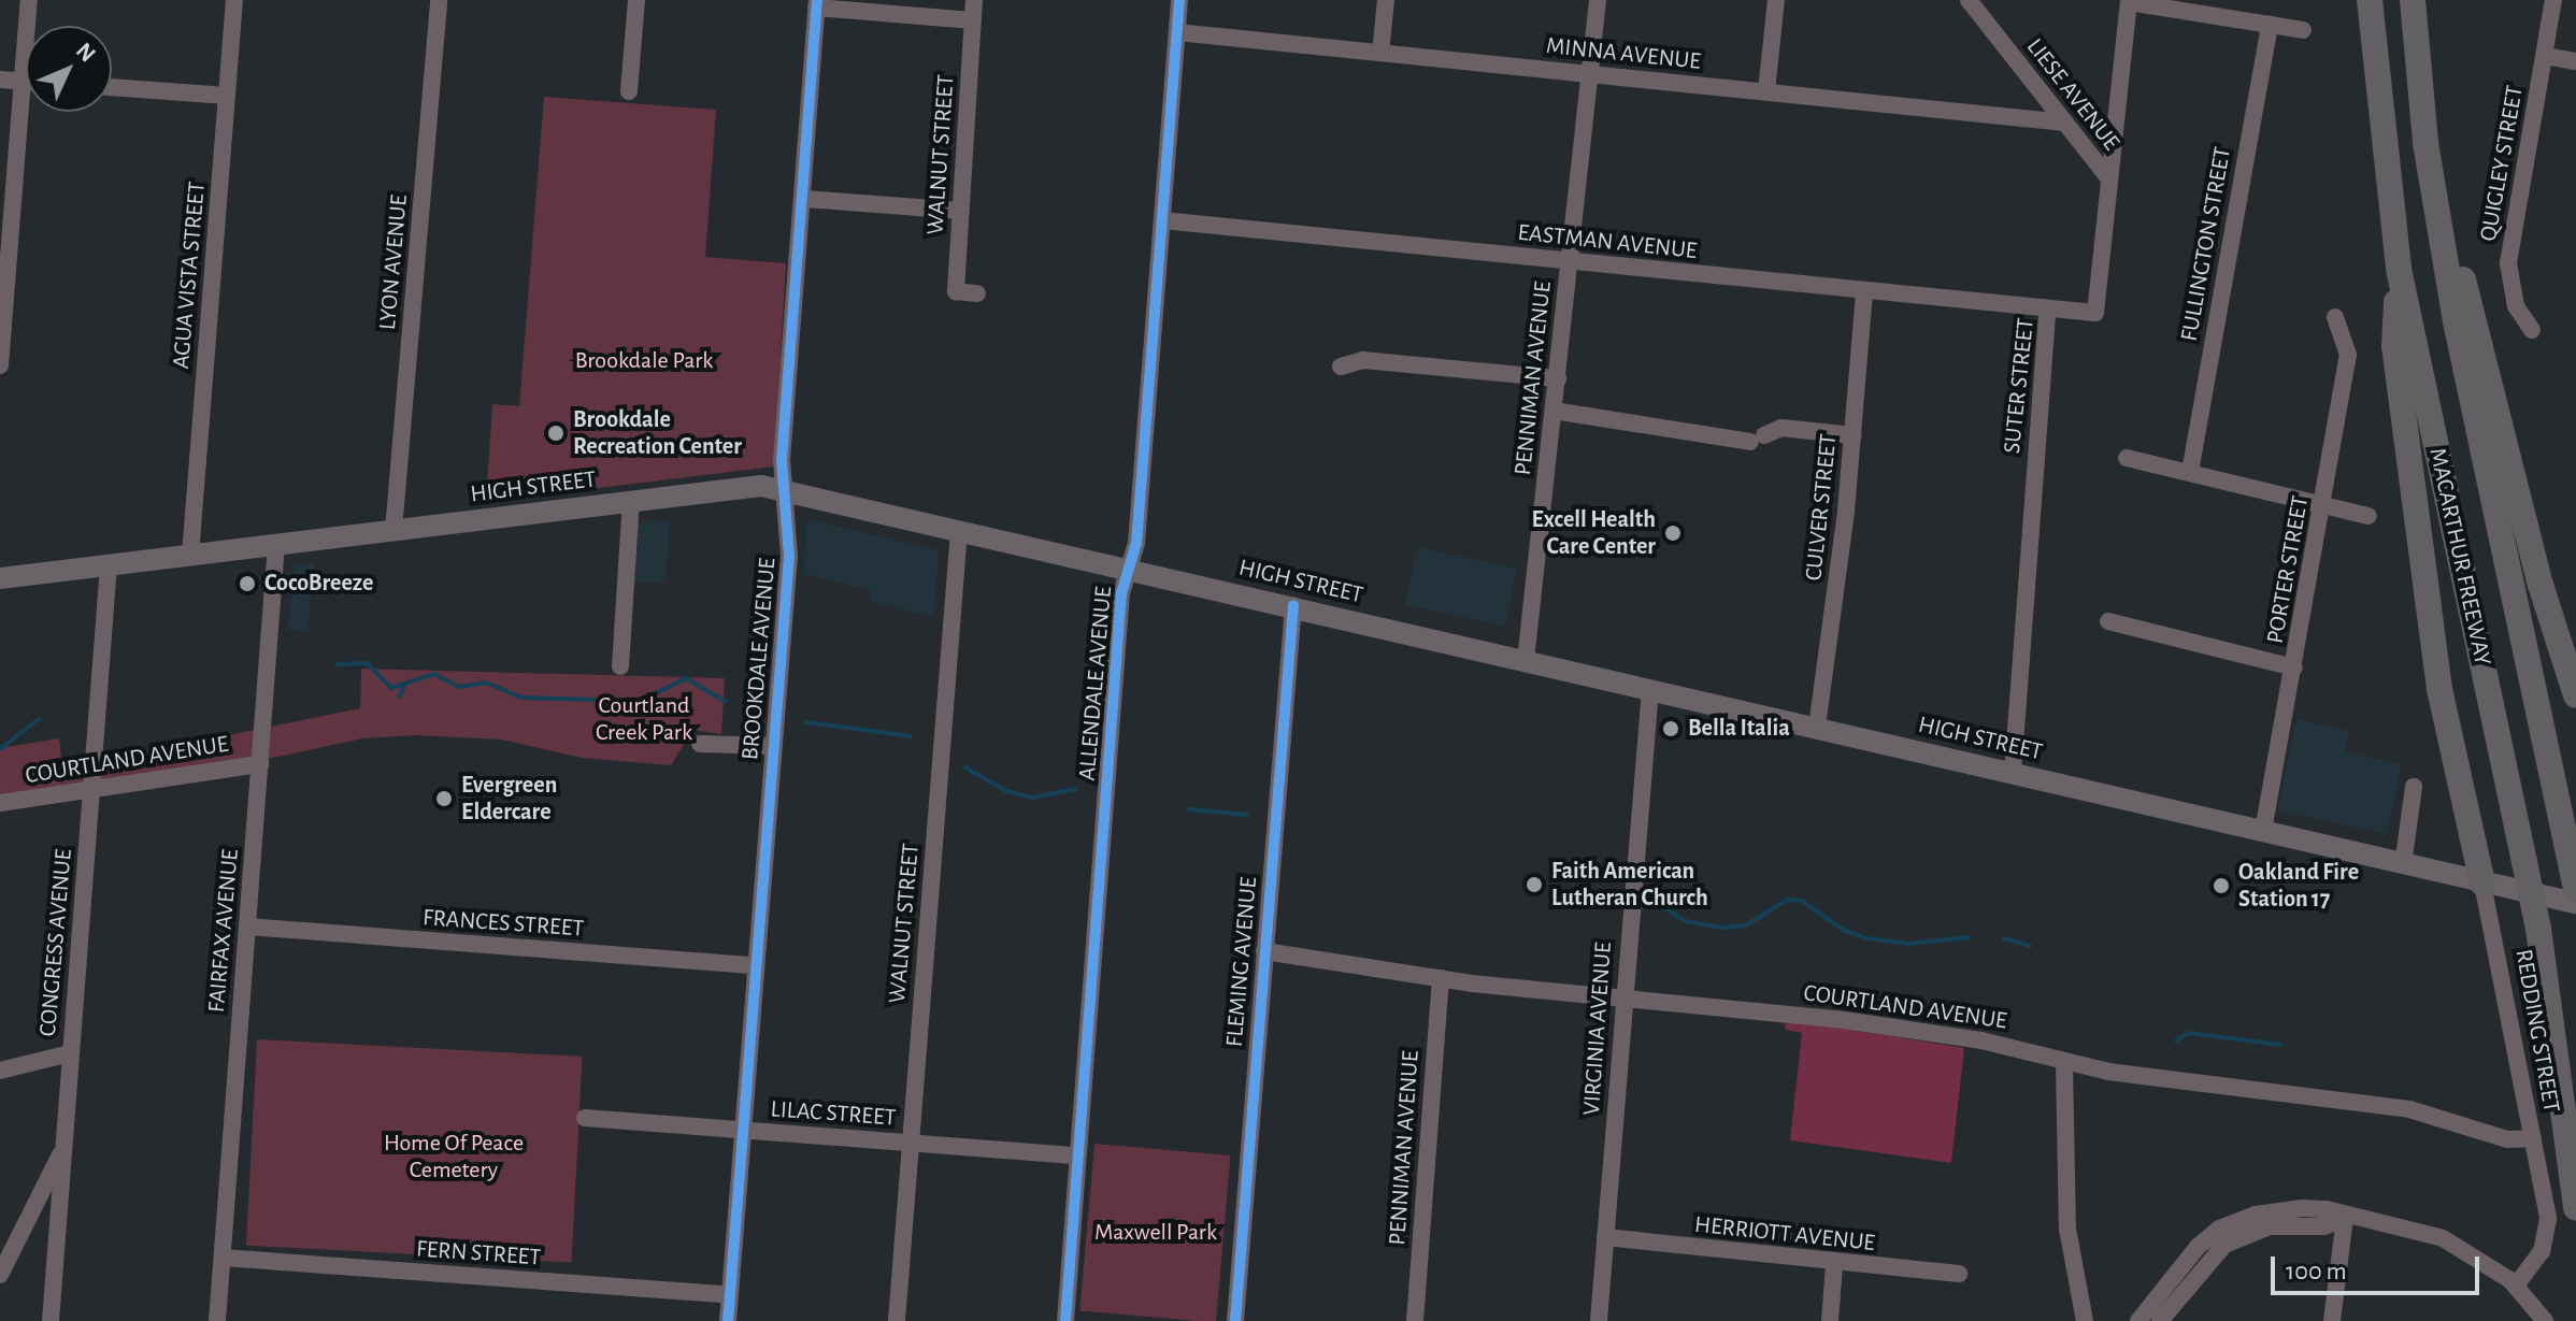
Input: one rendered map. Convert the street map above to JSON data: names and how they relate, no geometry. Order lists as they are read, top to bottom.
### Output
{
  "streets": {
    "highway": ["MACARTHUR FREEWAY"],
    "main road": ["HIGH STREET"],
    "street": [
      "MINNA AVENUE",
      "LIESE AVENUE",
      "WALNUT STREET",
      "QUIGLEY STREET",
      "EASTMAN AVENUE",
      "FULLINGTON STREET",
      "LYON AVENUE",
      "AGUA VISTA STREET",
      "PENNIMAN AVENUE",
      "SUTER STREET",
      "CULVER STREET",
      "PORTER STREET",
      "BROOKDALE AVENUE",
      "ALLENDALE AVENUE",
      "COURTLAND AVENUE",
      "FRANCES STREET",
      "FAIRFAX AVENUE",
      "CONGRESS AVENUE",
      "FLEMING AVENUE",
      "VIRGINIA AVENUE",
      "REDDING STREET",
      "LILAC STREET",
      "HERRIOTT AVENUE",
      "FERN STREET"
    ]
  },
  "crossings": [
    ["MINNA AVENUE", "LIESE AVENUE"],
    ["MINNA AVENUE", "PENNIMAN AVENUE"],
    ["MINNA AVENUE", "ALLENDALE AVENUE"],
    ["LIESE AVENUE", "SUTER STREET"],
    ["WALNUT STREET", "HIGH STREET"],
    ["WALNUT STREET", "LILAC STREET"],
    ["EASTMAN AVENUE", "PENNIMAN AVENUE"],
    ["EASTMAN AVENUE", "SUTER STREET"],
    ["EASTMAN AVENUE", "CULVER STREET"],
    ["EASTMAN AVENUE", "ALLENDALE AVENUE"],
    ["LYON AVENUE", "HIGH STREET"],
    ["AGUA VISTA STREET", "HIGH STREET"],
    ["PENNIMAN AVENUE", "HIGH STREET"],
    ["PENNIMAN AVENUE", "COURTLAND AVENUE"],
    ["SUTER STREET", "HIGH STREET"],
    ["HIGH STREET", "CULVER STREET"],
    ["HIGH STREET", "PORTER STREET"],
    ["HIGH STREET", "BROOKDALE AVENUE"],
    ["HIGH STREET", "ALLENDALE AVENUE"],
    ["HIGH STREET", "FAIRFAX AVENUE"],
    ["HIGH STREET", "CONGRESS AVENUE"],
    ["HIGH STREET", "FLEMING AVENUE"],
    ["HIGH STREET", "VIRGINIA AVENUE"],
    ["HIGH STREET", "REDDING STREET"],
    ["BROOKDALE AVENUE", "FRANCES STREET"],
    ["BROOKDALE AVENUE", "LILAC STREET"],
    ["BROOKDALE AVENUE", "FERN STREET"],
    ["ALLENDALE AVENUE", "LILAC STREET"],
    ["COURTLAND AVENUE", "FAIRFAX AVENUE"],
    ["COURTLAND AVENUE", "CONGRESS AVENUE"],
    ["COURTLAND AVENUE", "FLEMING AVENUE"],
    ["COURTLAND AVENUE", "VIRGINIA AVENUE"],
    ["COURTLAND AVENUE", "REDDING STREET"],
    ["FRANCES STREET", "FAIRFAX AVENUE"],
    ["FAIRFAX AVENUE", "FERN STREET"],
    ["VIRGINIA AVENUE", "HERRIOTT AVENUE"]
  ],
  "parks": [
    "Brookdale Park",
    "Courtland Creek Park",
    "Home Of Peace Cemetery",
    "Maxwell Park"
  ],
  "places": [
    "Brookdale Recreation Center",
    "Excell Health Care Center",
    "CocoBreeze",
    "Bella Italia",
    "Evergreen Eldercare",
    "Faith American Lutheran Church",
    "Oakland Fire Station 17"
  ],
  "scale_bar": "100 m",
  "north": "top right"
}
